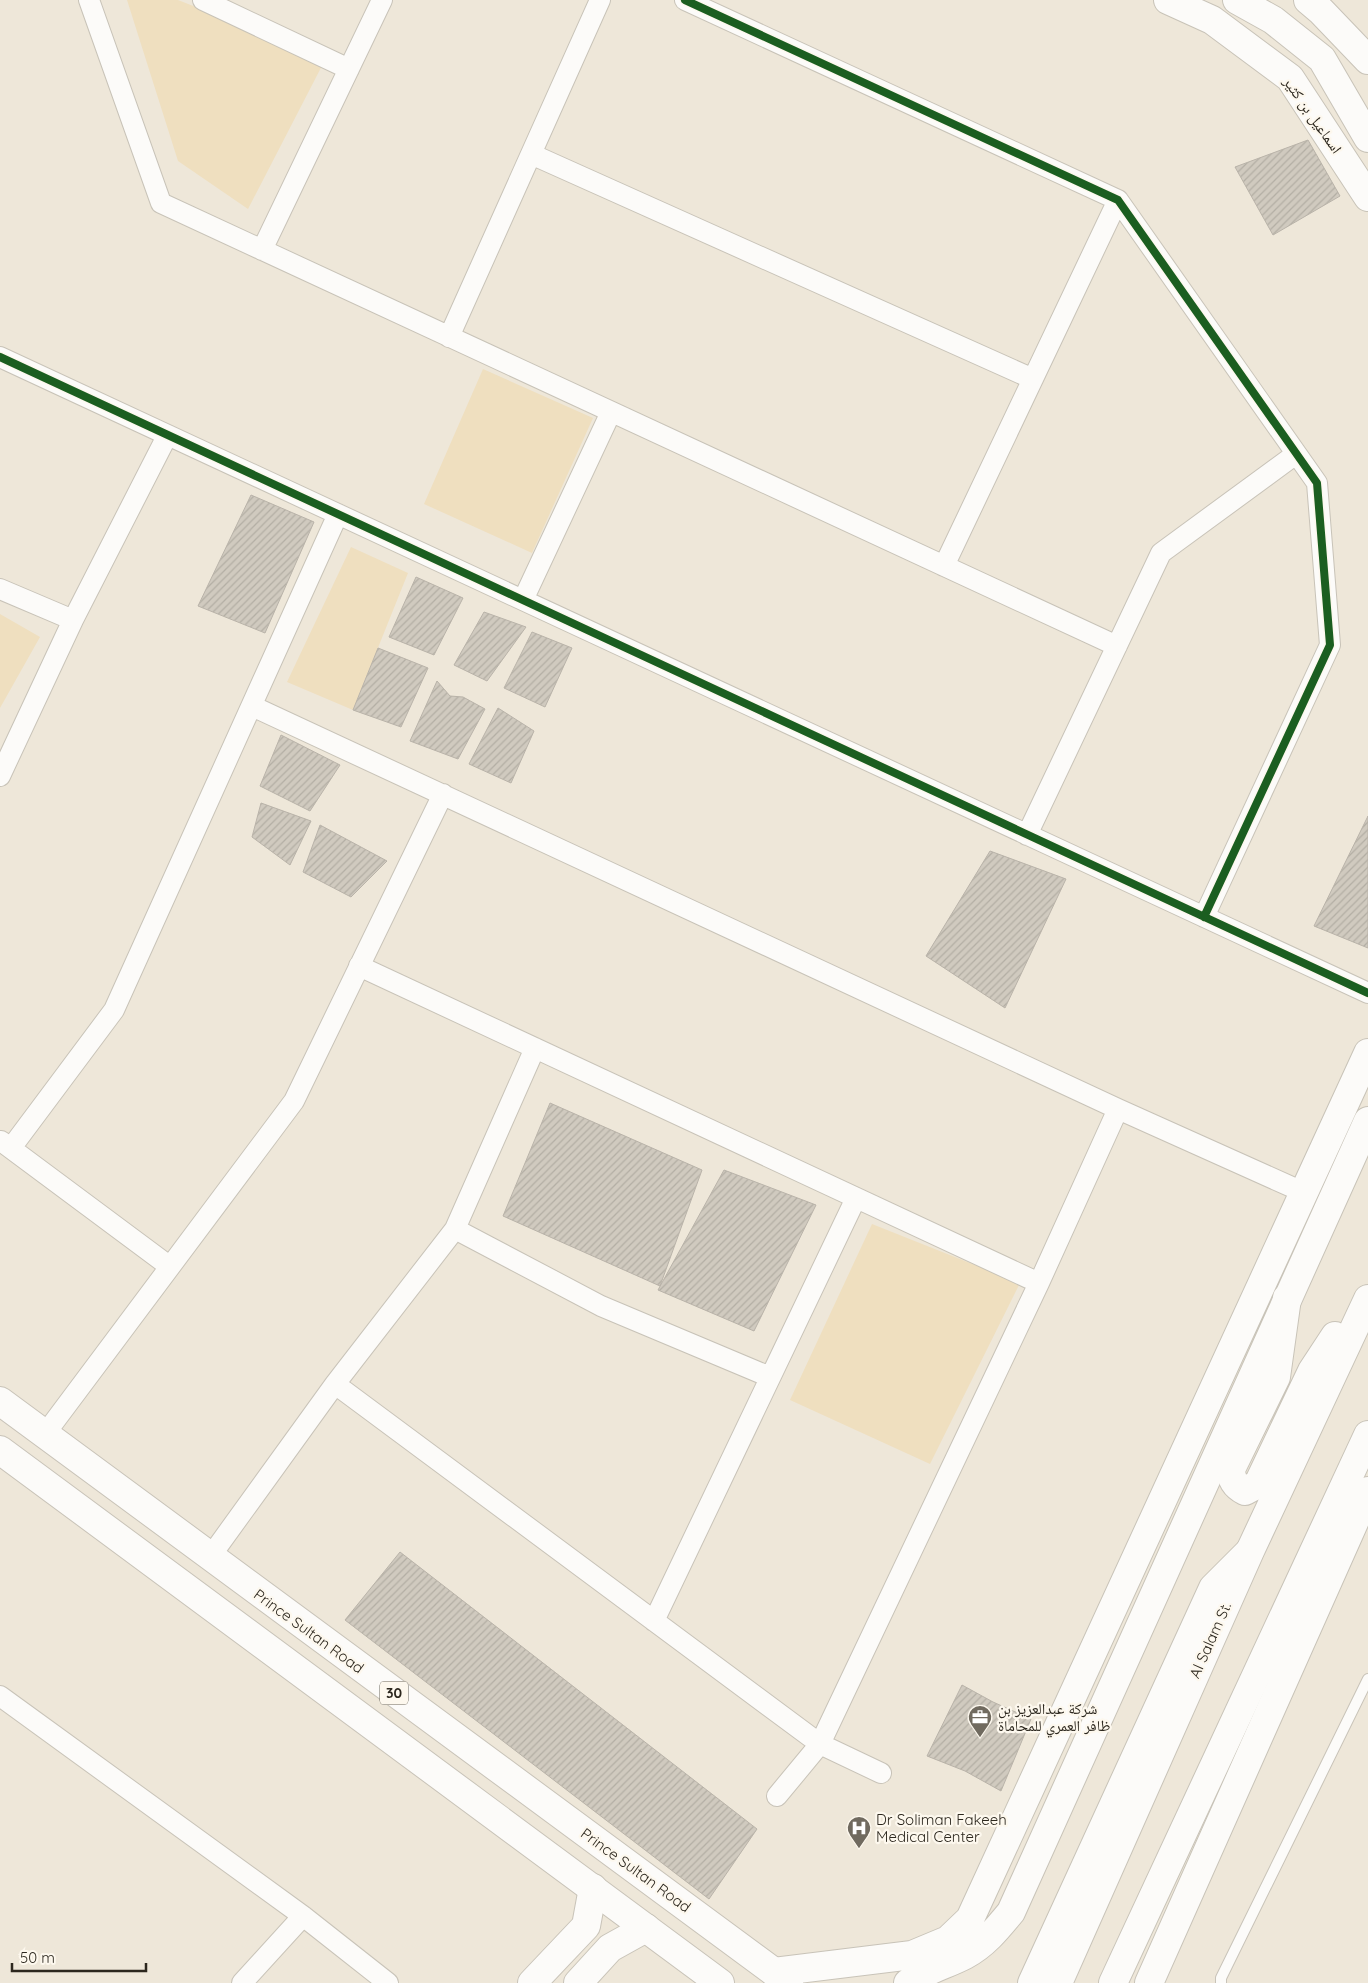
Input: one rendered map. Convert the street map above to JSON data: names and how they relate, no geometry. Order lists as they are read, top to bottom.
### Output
{
  "streets": {
    "main road": [
      "اسماعيل بن كثير",
      "Prince Sultan Road",
      "Al Salam St.",
      "30"
    ]
  },
  "places": {
    "office": ["شركة عبدالعزيز بن ظافر العمري للمحاماة"],
    "hospital": ["Dr Soliman Fakeeh Medical Center"]
  },
  "scale_bar": "50 m"
}
